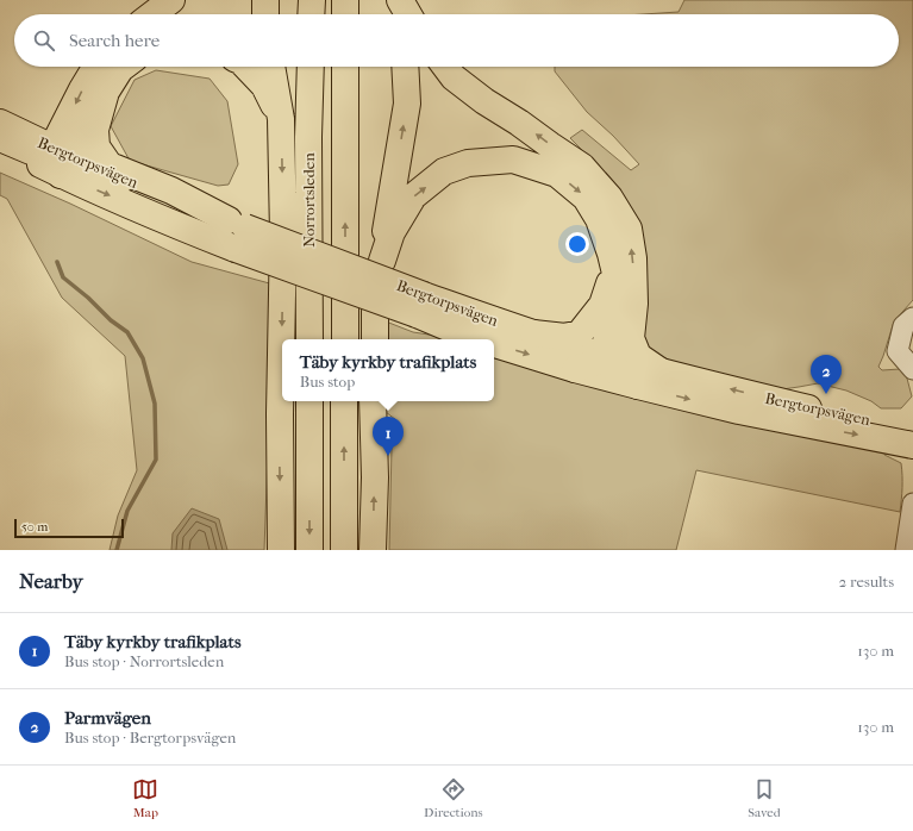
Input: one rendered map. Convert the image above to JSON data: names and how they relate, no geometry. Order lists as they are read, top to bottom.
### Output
{
  "streets": {
    "main road": ["Bergtorpsvägen", "Norrortsleden"]
  },
  "scale_bar": "50 m",
  "page": {
    "search": "Search here",
    "popup": ["Täby kyrkby trafikplats", "Bus stop"],
    "pins": ["2", "1"],
    "scale": "50 m",
    "heading": ["Nearby", "2 results"],
    "list": [
      {
        "mark": "1",
        "name": "Täby kyrkby trafikplats",
        "note": "Bus stop · Norrortsleden",
        "value": "130 m"
      },
      {
        "mark": "2",
        "name": "Parmvägen",
        "note": "Bus stop · Bergtorpsvägen",
        "value": "130 m"
      }
    ],
    "nav": ["Map", "Directions", "Saved"]
  }
}
